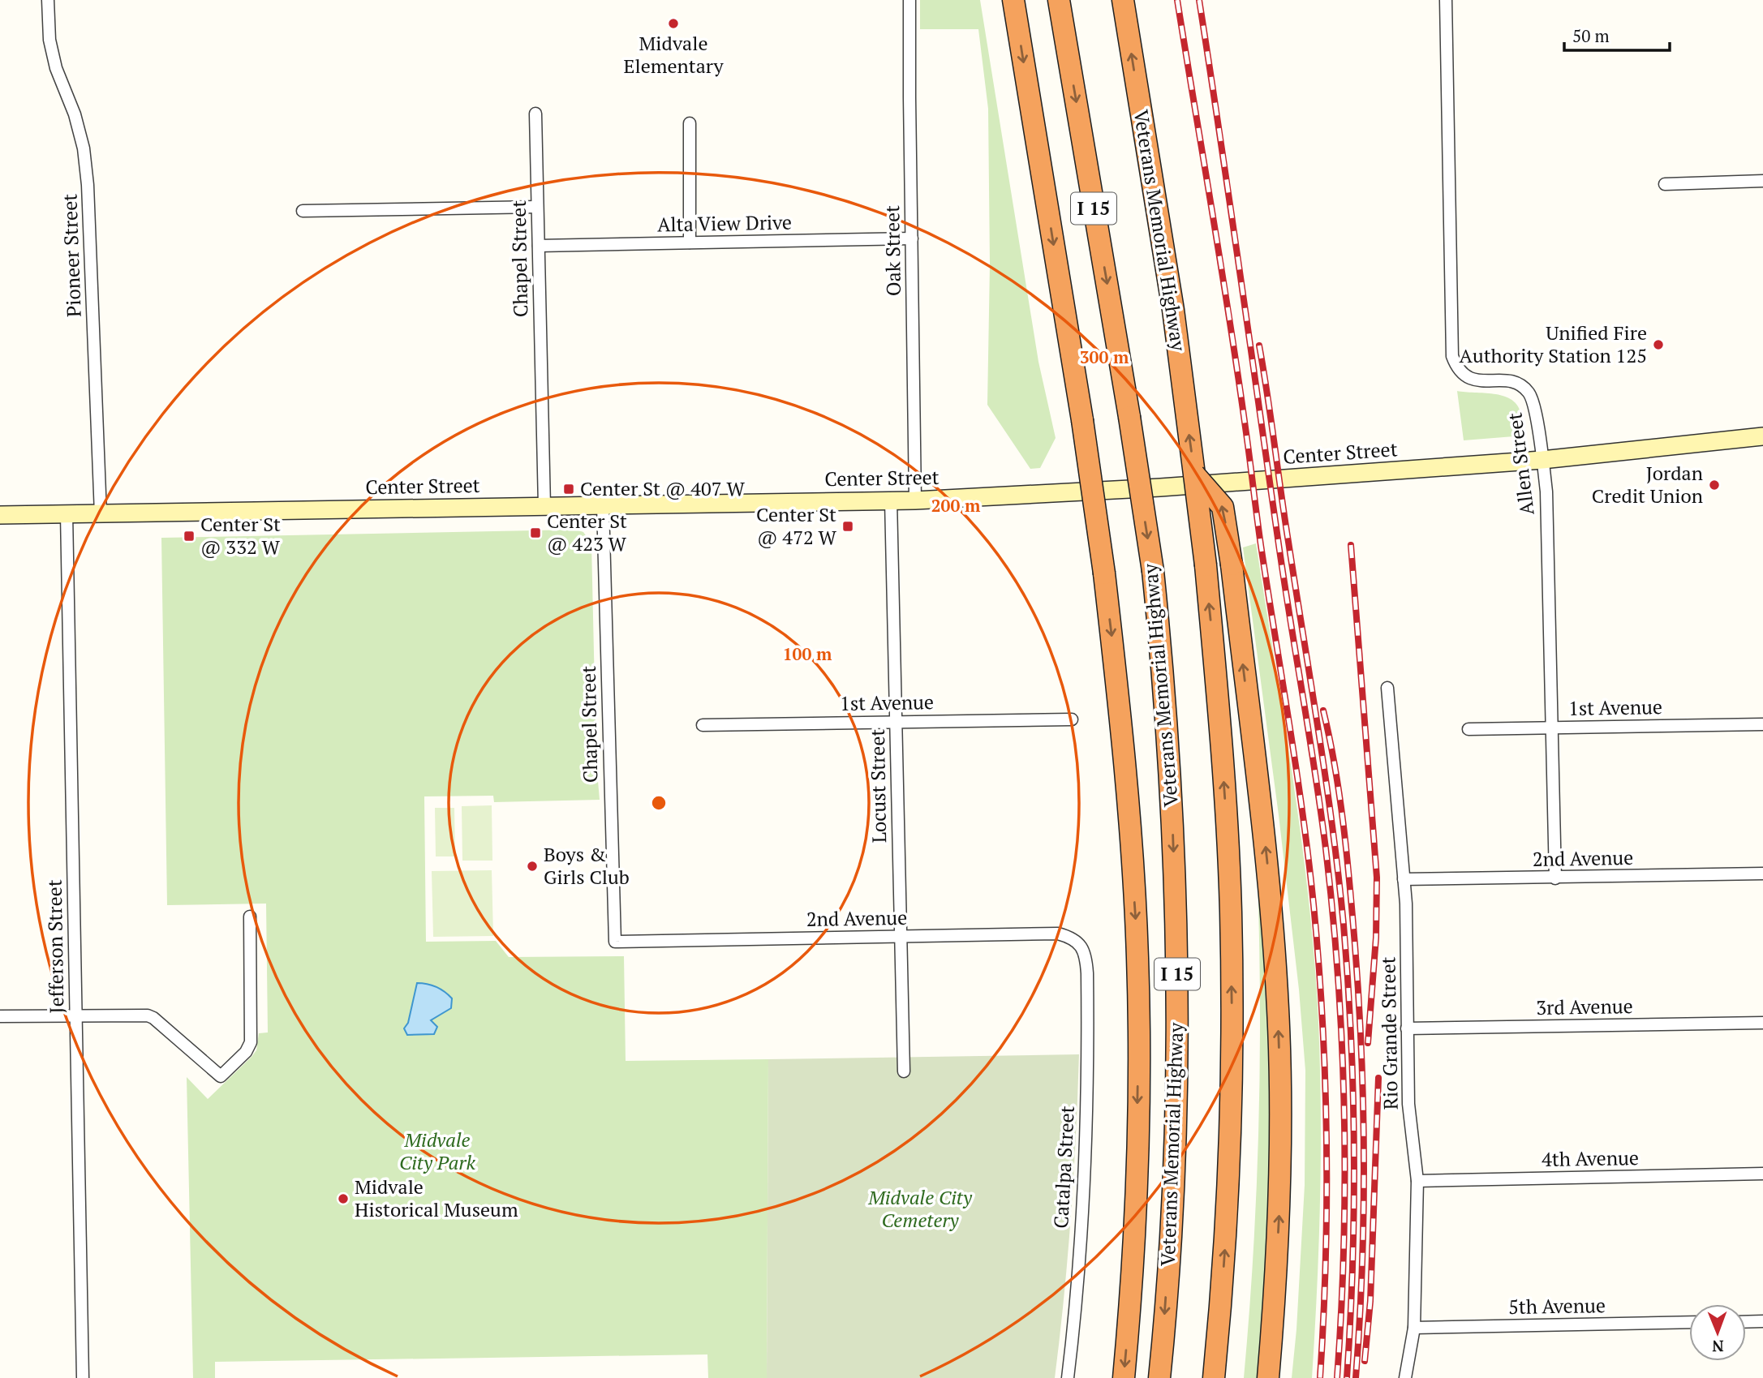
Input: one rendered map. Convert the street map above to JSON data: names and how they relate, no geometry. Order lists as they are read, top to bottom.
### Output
{
  "streets": {
    "highway": ["I 15", "Veterans Memorial Highway"],
    "main road": ["Center Street"],
    "street": [
      "Alta View Drive",
      "Oak Street",
      "Pioneer Street",
      "Chapel Street",
      "Allen Street",
      "1st Avenue",
      "Locust Street",
      "2nd Avenue",
      "Jefferson Street",
      "3rd Avenue",
      "Rio Grande Street",
      "4th Avenue",
      "Catalpa Street",
      "5th Avenue"
    ]
  },
  "crossings": [
    ["Alta View Drive", "Oak Street"],
    ["Alta View Drive", "Chapel Street"],
    ["Oak Street", "Center Street"],
    ["Pioneer Street", "Center Street"],
    ["Chapel Street", "Center Street"],
    ["Chapel Street", "2nd Avenue"],
    ["Center Street", "Allen Street"],
    ["Center Street", "Locust Street"],
    ["Center Street", "Jefferson Street"],
    ["Allen Street", "1st Avenue"],
    ["Allen Street", "2nd Avenue"],
    ["1st Avenue", "Locust Street"],
    ["Locust Street", "2nd Avenue"],
    ["2nd Avenue", "Rio Grande Street"],
    ["2nd Avenue", "Catalpa Street"],
    ["3rd Avenue", "Rio Grande Street"],
    ["Rio Grande Street", "4th Avenue"],
    ["Rio Grande Street", "5th Avenue"]
  ],
  "parks": ["Midvale City Park", "Midvale City Cemetery"],
  "places": {
    "other": [
      "Midvale Elementary",
      "Unified Fire Authority Station 125",
      "Jordan Credit Union",
      "Boys & Girls Club",
      "Midvale Historical Museum"
    ],
    "transit": [
      "Center St @ 407 W",
      "Center St @ 472 W",
      "Center St @ 423 W",
      "Center St @ 332 W"
    ]
  },
  "scale_bar": "50 m",
  "north": "bottom",
  "rings": ["300 m", "200 m", "100 m"]
}
